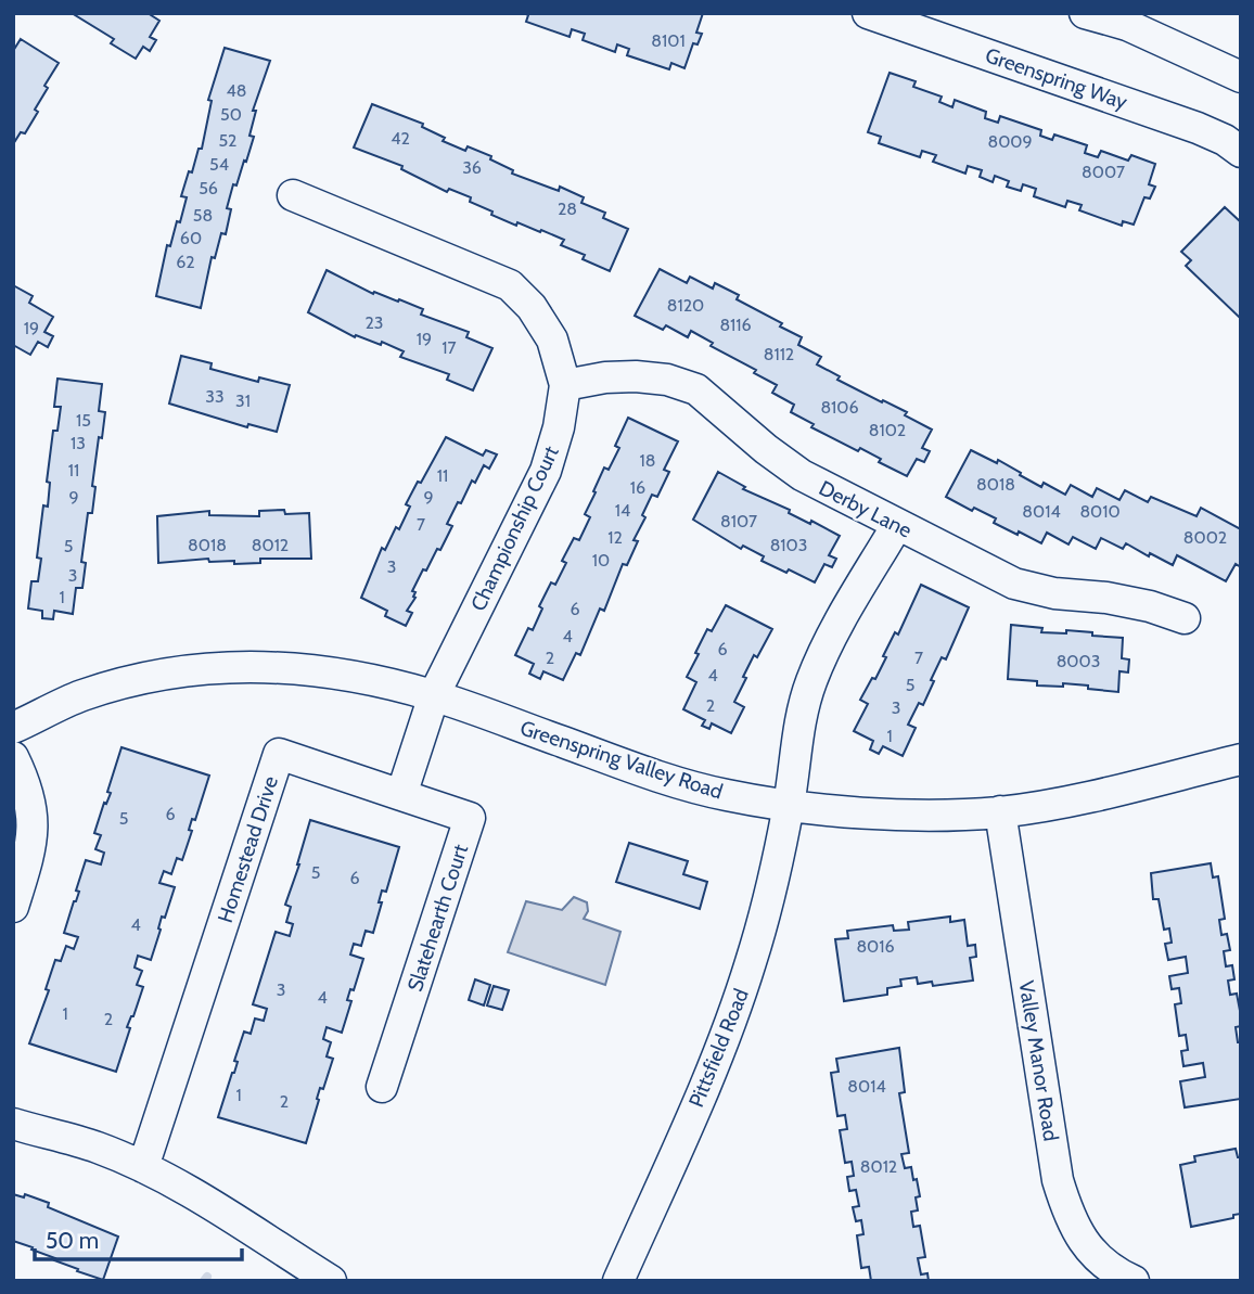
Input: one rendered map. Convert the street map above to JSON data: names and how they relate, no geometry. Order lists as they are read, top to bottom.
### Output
{
  "streets": {
    "street": [
      "Greenspring Way",
      "Derby Lane",
      "Championship Court",
      "Greenspring Valley Road",
      "Homestead Drive",
      "Slatehearth Court",
      "Pittsfield Road",
      "Valley Manor Road"
    ]
  },
  "crossings": [
    ["Derby Lane", "Championship Court"],
    ["Derby Lane", "Pittsfield Road"],
    ["Championship Court", "Greenspring Valley Road"],
    ["Greenspring Valley Road", "Pittsfield Road"],
    ["Greenspring Valley Road", "Valley Manor Road"],
    ["Homestead Drive", "Slatehearth Court"]
  ],
  "house_numbers": [
    "8101",
    "48",
    "50",
    "42",
    "52",
    "8009",
    "54",
    "36",
    "8007",
    "56",
    "28",
    "58",
    "60",
    "62",
    "8120",
    "23",
    "8116",
    "19",
    "19",
    "17",
    "8112",
    "33",
    "31",
    "8106",
    "15",
    "8102",
    "13",
    "18",
    "11",
    "11",
    "8018",
    "16",
    "9",
    "9",
    "14",
    "8014",
    "8010",
    "8107",
    "7",
    "12",
    "8002",
    "8018",
    "8012",
    "8103",
    "5",
    "10",
    "3",
    "3",
    "1",
    "6",
    "4",
    "6",
    "2",
    "7",
    "8003",
    "4",
    "5",
    "2",
    "3",
    "1",
    "6",
    "5",
    "5",
    "6",
    "4",
    "8016",
    "3",
    "4",
    "1",
    "2",
    "8014",
    "1",
    "2",
    "8012"
  ],
  "scale_bar": "50 m"
}
